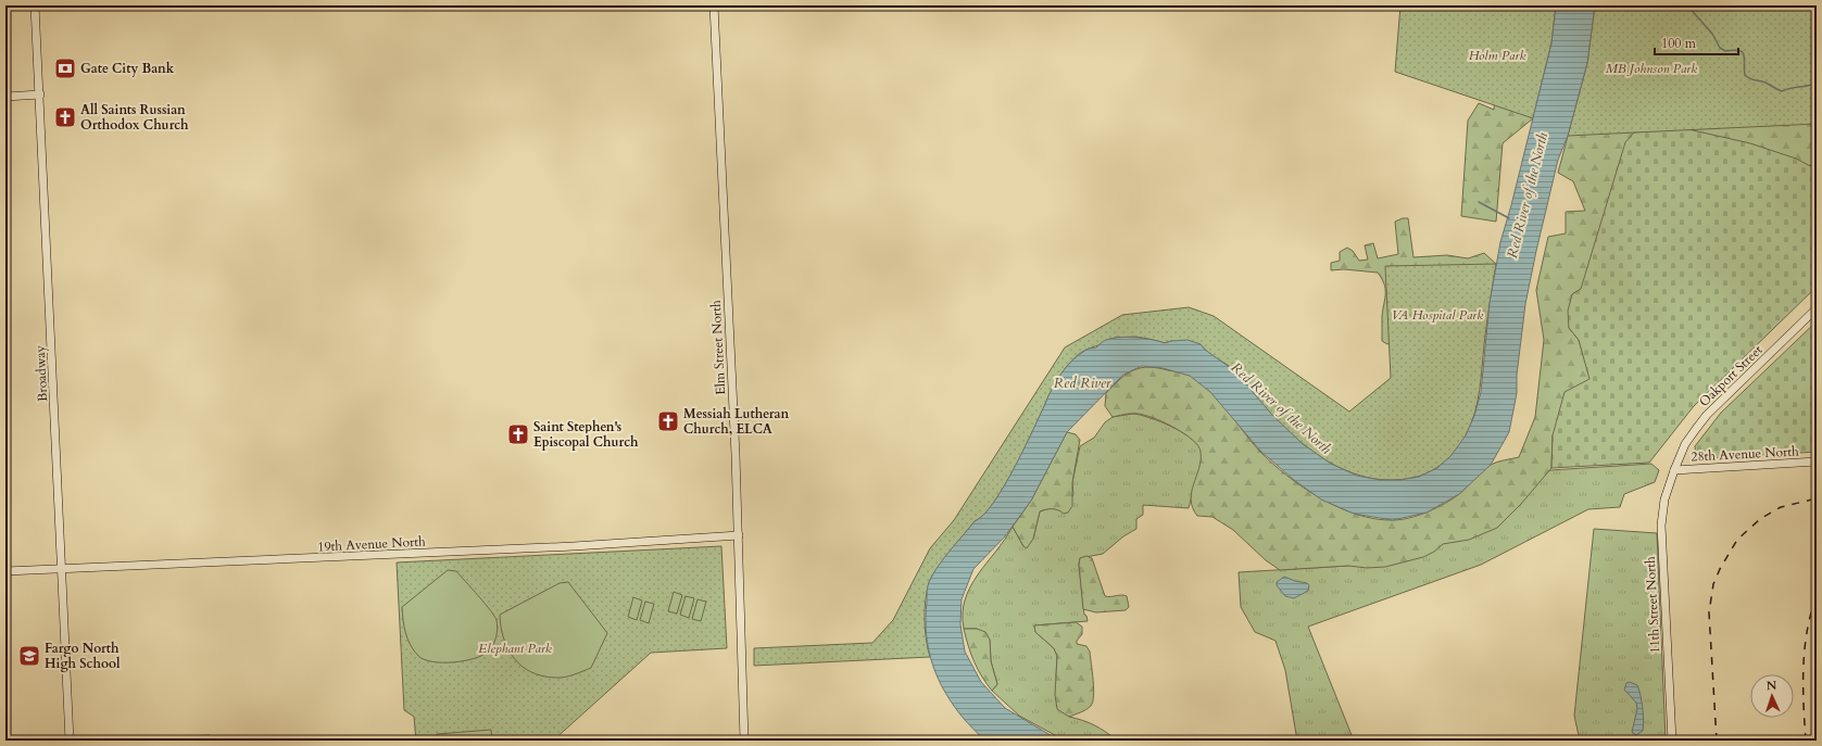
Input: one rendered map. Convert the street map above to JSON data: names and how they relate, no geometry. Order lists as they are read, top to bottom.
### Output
{
  "streets": {
    "street": [
      "Elm Street North",
      "Broadway",
      "Oakport Street",
      "28th Avenue North",
      "19th Avenue North",
      "11th Street North"
    ]
  },
  "crossings": [
    ["Elm Street North", "19th Avenue North"],
    ["Broadway", "19th Avenue North"],
    ["Oakport Street", "28th Avenue North"],
    ["Oakport Street", "11th Street North"],
    ["28th Avenue North", "11th Street North"]
  ],
  "water": ["Red River of the North", "Red River"],
  "parks": [
    "Holm Park",
    "MB Johnson Park",
    "VA Hospital Park",
    "Elephant Park"
  ],
  "places": {
    "bank": ["Gate City Bank"],
    "church": ["All Saints Russian Orthodox Church", "Messiah Lutheran Church, ELCA", "Saint Stephen's Episcopal Church"],
    "school or university": ["Fargo North High School"]
  },
  "scale_bar": "100 m",
  "north": "top"
}
